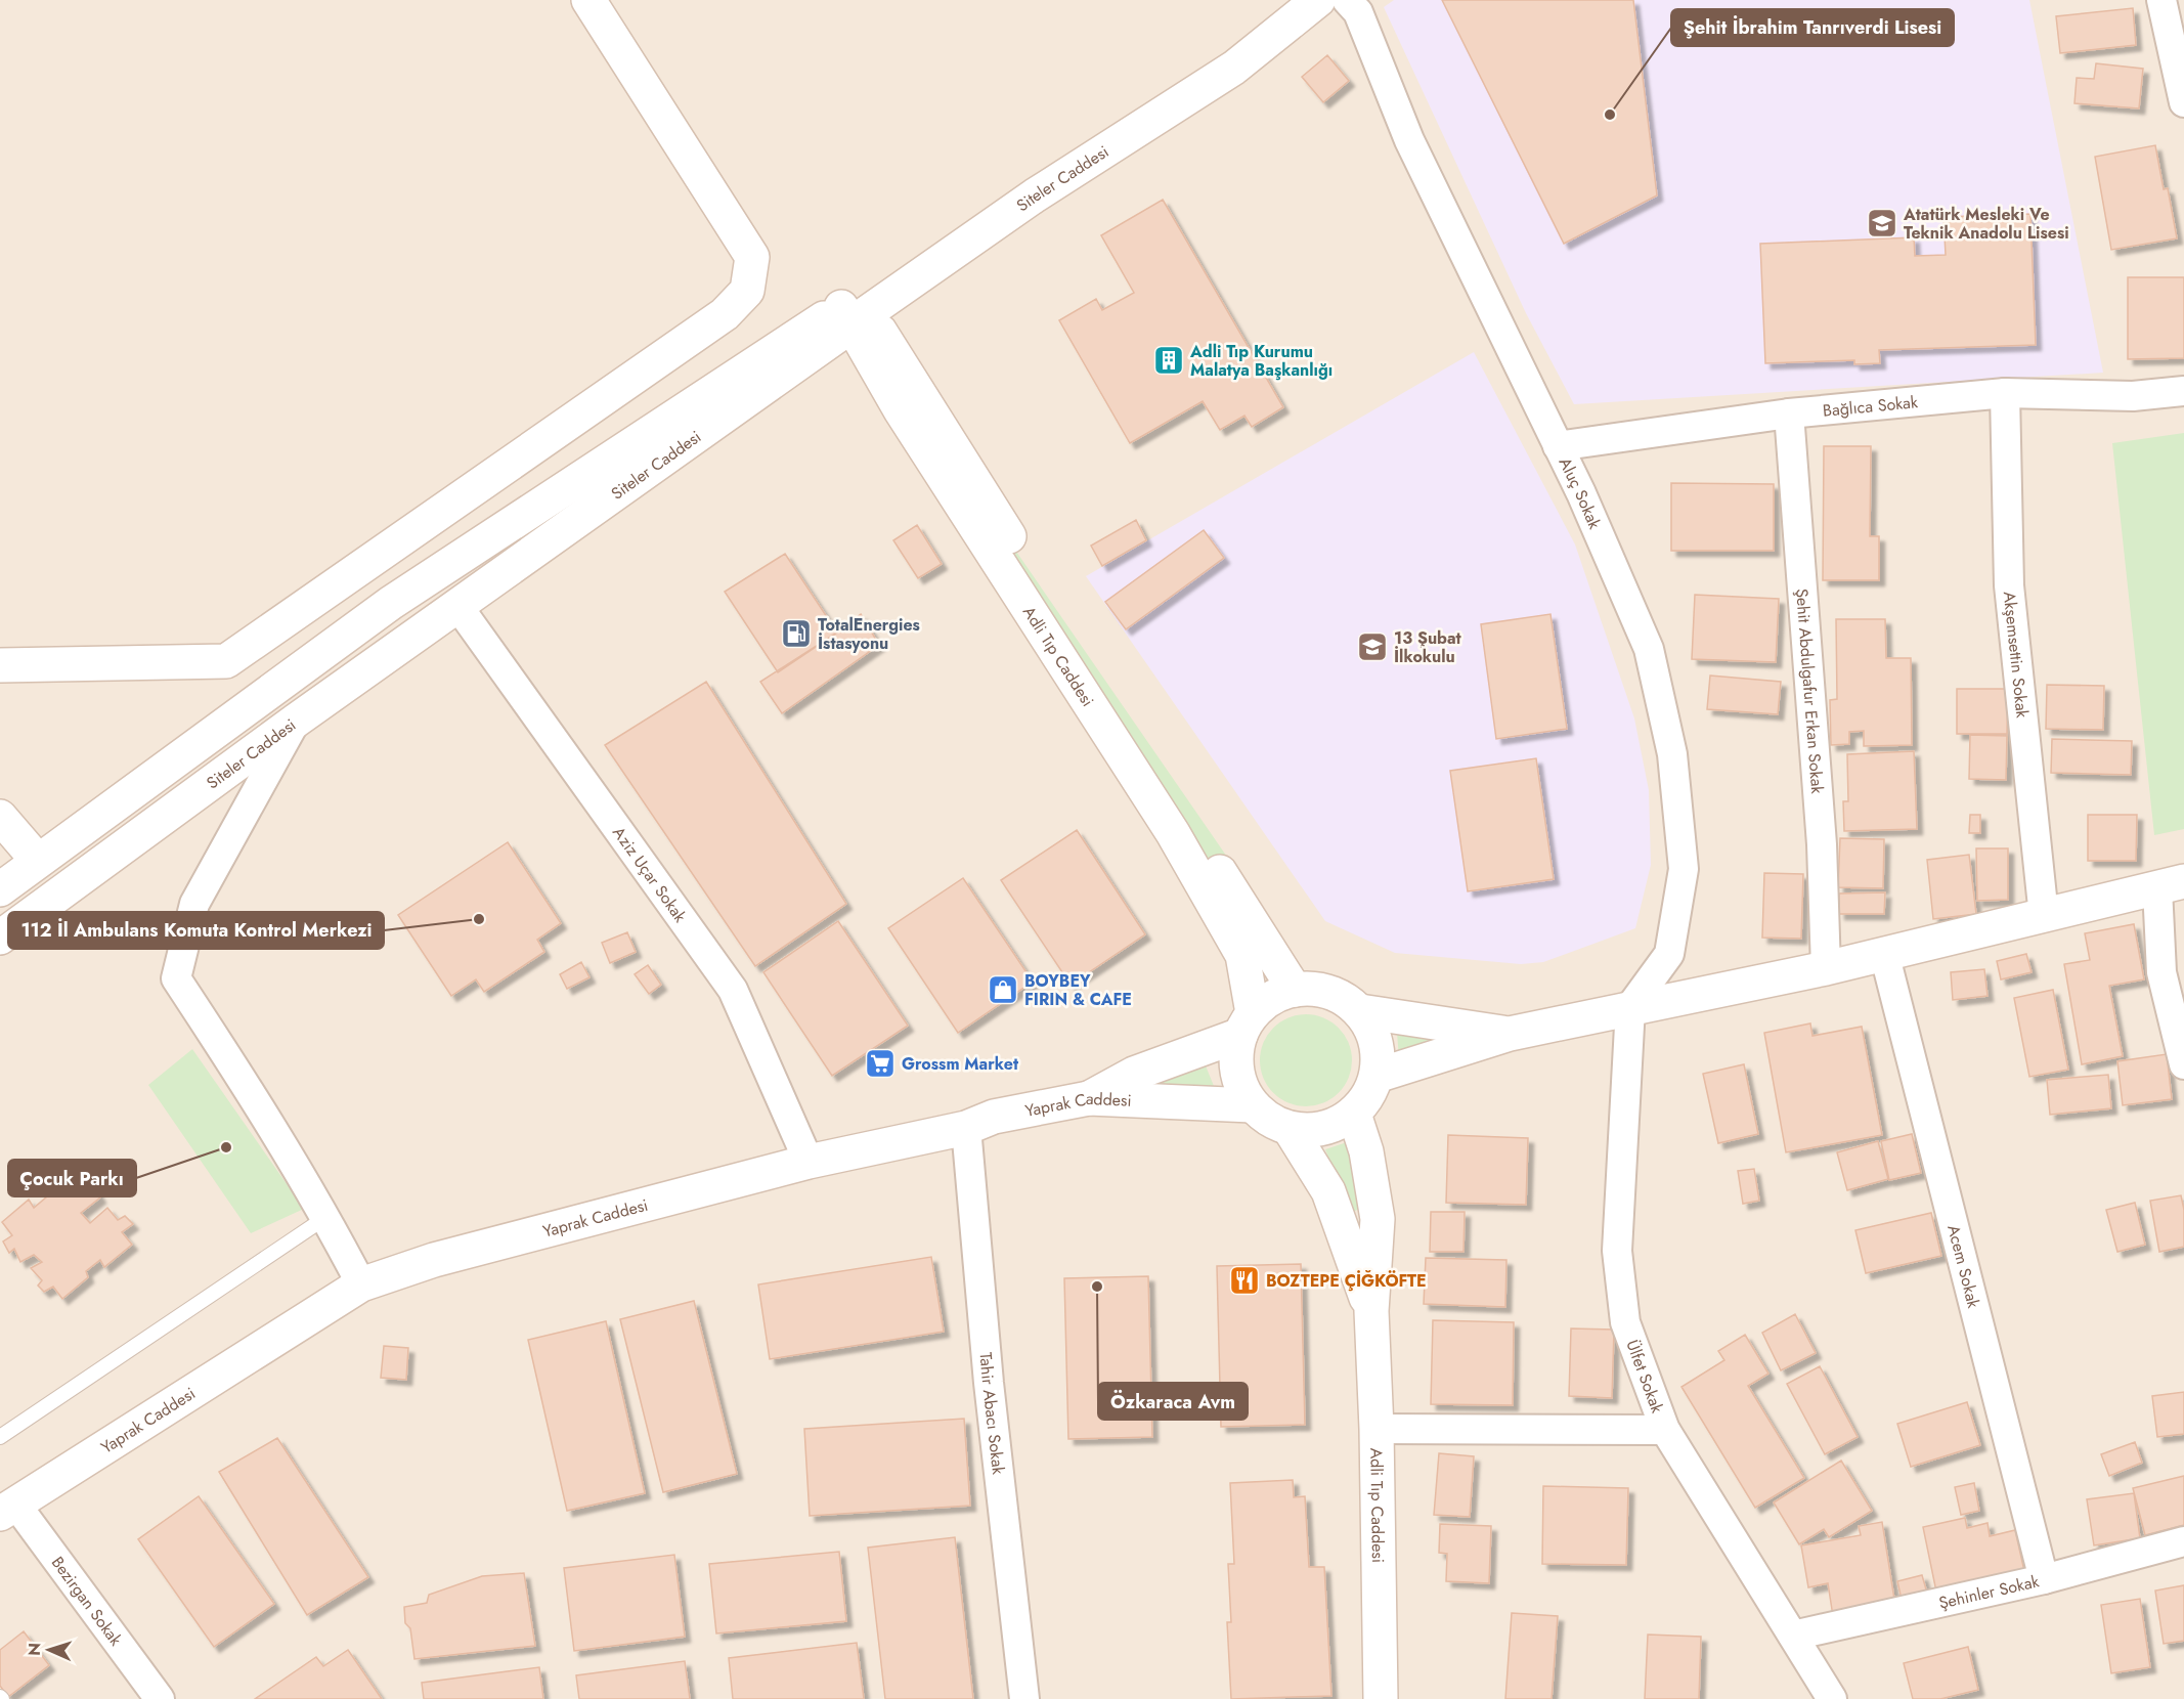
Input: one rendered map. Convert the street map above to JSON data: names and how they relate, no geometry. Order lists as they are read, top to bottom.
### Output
{
  "streets": {
    "street": [
      "Siteler Caddesi",
      "Bağlıca Sokak",
      "Aluç Sokak",
      "Akşemsettin Sokak",
      "Adli Tıp Caddesi",
      "Şehit Abdulgafur Erkan Sokak",
      "Aziz Uçar Sokak",
      "Yaprak Caddesi",
      "Acem Sokak",
      "Ülfet Sokak",
      "Tahir Abacı Sokak",
      "Şehinler Sokak",
      "Bezirgan Sokak"
    ]
  },
  "crossings": [
    ["Siteler Caddesi", "Adli Tıp Caddesi"],
    ["Siteler Caddesi", "Aziz Uçar Sokak"],
    ["Bağlıca Sokak", "Aluç Sokak"],
    ["Bağlıca Sokak", "Akşemsettin Sokak"],
    ["Bağlıca Sokak", "Şehit Abdulgafur Erkan Sokak"],
    ["Aluç Sokak", "Ülfet Sokak"],
    ["Adli Tıp Caddesi", "Yaprak Caddesi"],
    ["Aziz Uçar Sokak", "Yaprak Caddesi"],
    ["Yaprak Caddesi", "Tahir Abacı Sokak"],
    ["Yaprak Caddesi", "Bezirgan Sokak"],
    ["Acem Sokak", "Şehinler Sokak"],
    ["Ülfet Sokak", "Şehinler Sokak"]
  ],
  "places": {
    "other": [
      "Şehit İbrahim Tanrıverdi Lisesi",
      "112 İl Ambulans Komuta Kontrol Merkezi",
      "Çocuk Parkı",
      "Özkaraca Avm"
    ],
    "school or university": ["Atatürk Mesleki Ve Teknik Anadolu Lisesi", "13 Şubat İlkokulu"],
    "building": ["Adli Tıp Kurumu Malatya Başkanlığı"],
    "fuel station": ["TotalEnergies İstasyonu"],
    "shop": ["BOYBEY FIRIN & CAFE"],
    "supermarket": ["Grossm Market"],
    "restaurant": ["BOZTEPE ÇİĞKÖFTE"]
  },
  "north": "left"
}
